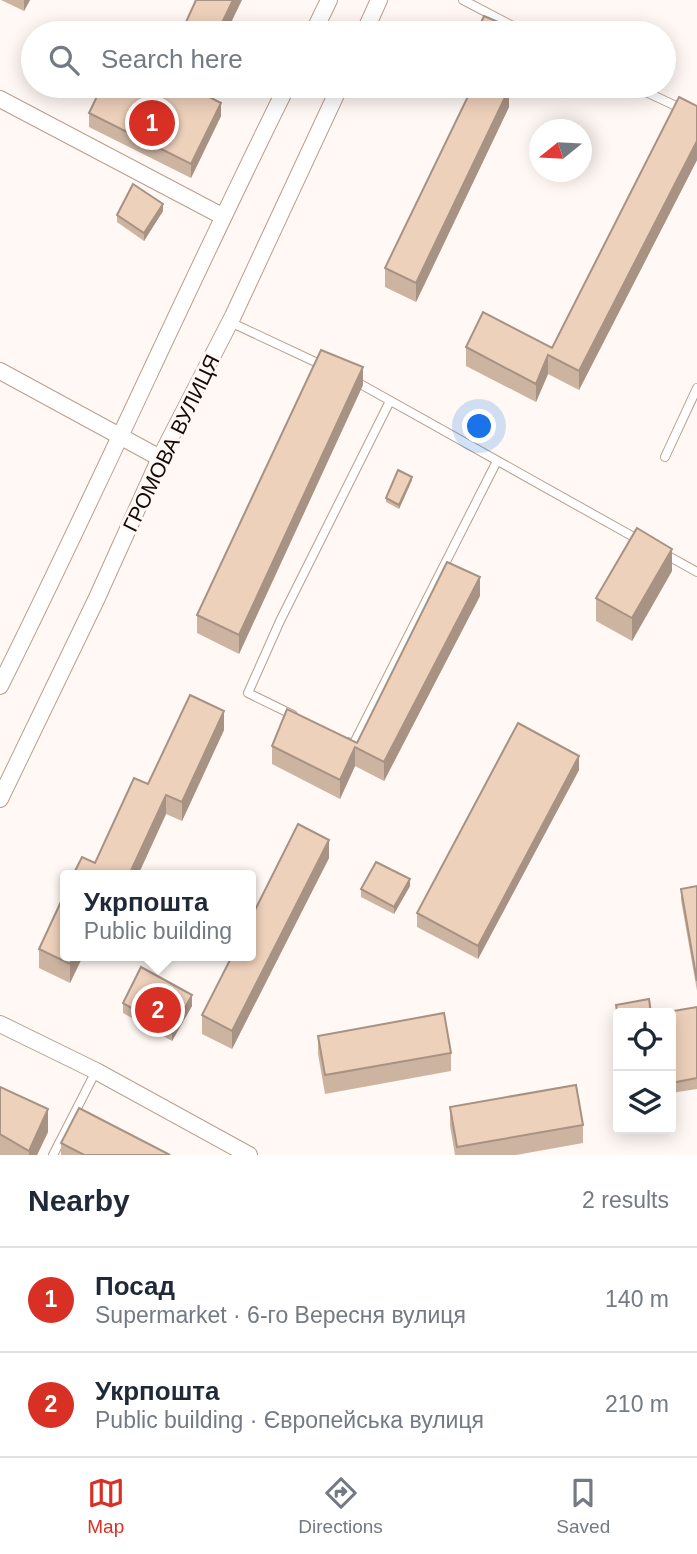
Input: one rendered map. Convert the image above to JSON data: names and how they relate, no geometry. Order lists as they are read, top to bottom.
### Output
{
  "streets": {
    "street": ["ГРОМОВА ВУЛИЦЯ"]
  },
  "north": "left",
  "page": {
    "search": "Search here",
    "pins": ["1", "2"],
    "popup": ["Укрпошта", "Public building"],
    "heading": ["Nearby", "2 results"],
    "list": [
      {
        "mark": "1",
        "name": "Посад",
        "note": "Supermarket · 6-го Вересня вулиця",
        "value": "140 m"
      },
      {
        "mark": "2",
        "name": "Укрпошта",
        "note": "Public building · Європейська вулиця",
        "value": "210 m"
      }
    ],
    "nav": ["Map", "Directions", "Saved"]
  }
}
